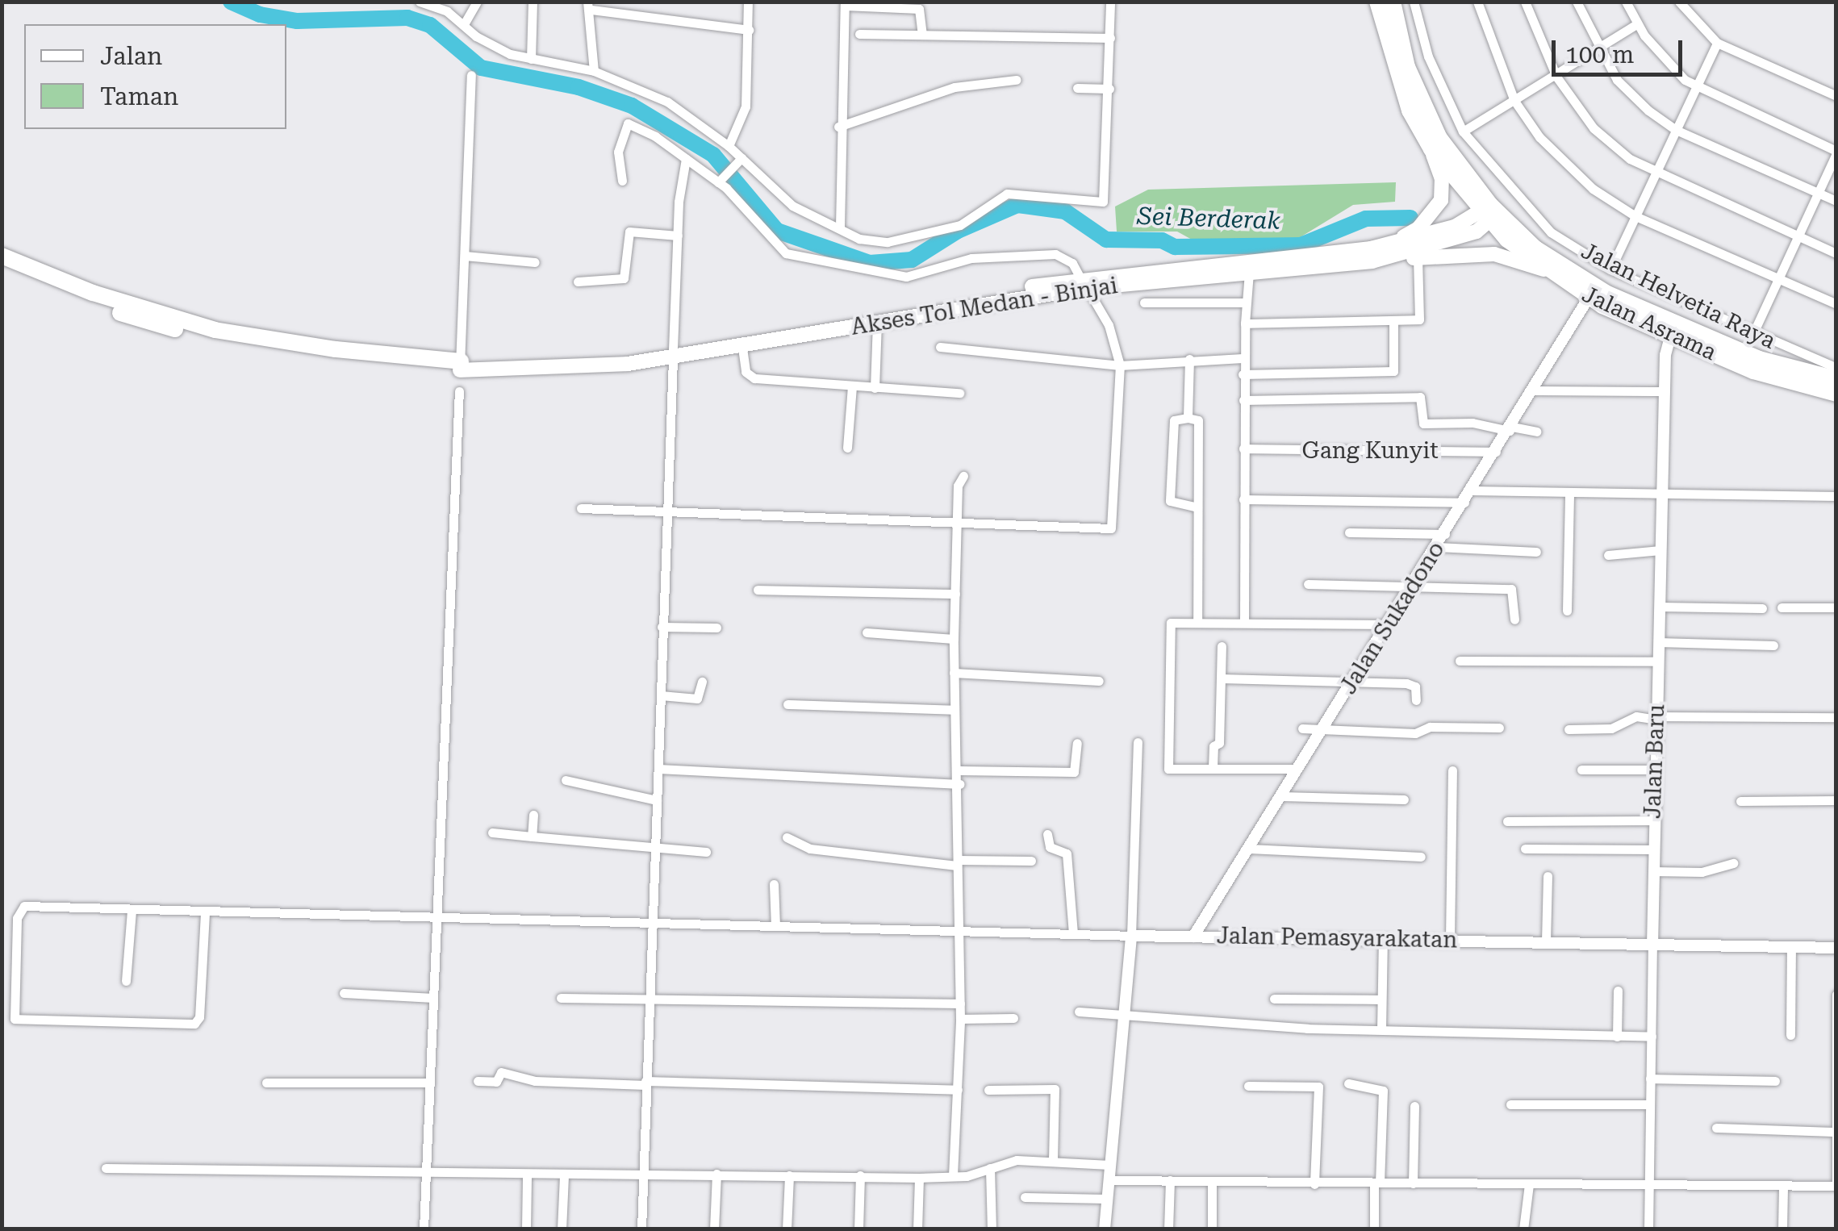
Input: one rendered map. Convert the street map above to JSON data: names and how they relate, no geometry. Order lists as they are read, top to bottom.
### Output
{
  "streets": {
    "highway": ["Jalan Asrama"],
    "main road": ["Akses Tol Medan - Binjai"],
    "street": [
      "Jalan Helvetia Raya",
      "Gang Kunyit",
      "Jalan Sukadono",
      "Jalan Baru",
      "Jalan Pemasyarakatan"
    ]
  },
  "crossings": [
    ["Akses Tol Medan - Binjai", "Jalan Asrama"],
    ["Jalan Asrama", "Jalan Sukadono"],
    ["Jalan Asrama", "Jalan Baru"],
    ["Gang Kunyit", "Jalan Sukadono"],
    ["Jalan Sukadono", "Jalan Pemasyarakatan"],
    ["Jalan Baru", "Jalan Pemasyarakatan"]
  ],
  "water": ["Sei Berderak"],
  "legend": ["Jalan", "Taman"],
  "scale_bar": "100 m"
}
